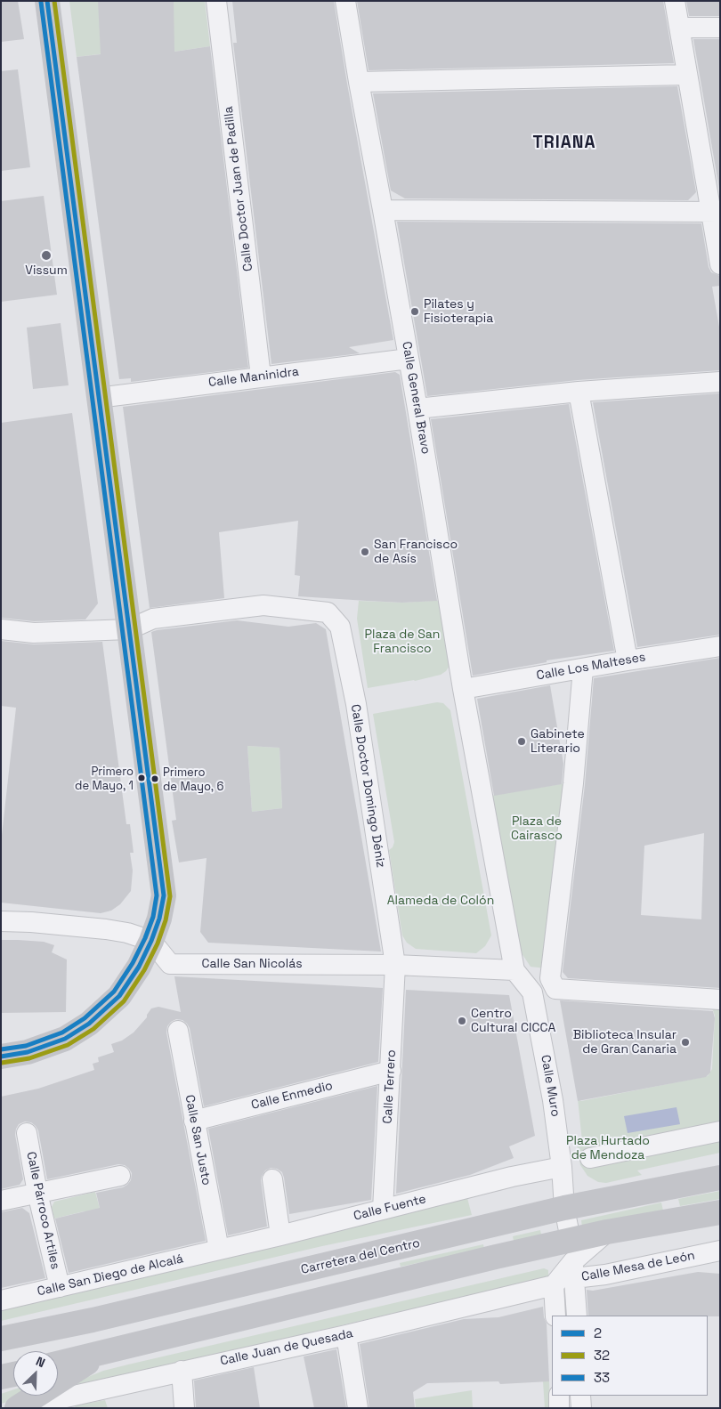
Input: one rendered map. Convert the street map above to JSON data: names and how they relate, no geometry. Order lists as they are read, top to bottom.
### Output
{
  "streets": {
    "main road": ["Carretera del Centro"],
    "street": [
      "Calle Doctor Juan de Padilla",
      "Calle Maninidra",
      "Calle General Bravo",
      "Calle Los Malteses",
      "Calle Doctor Domingo Déniz",
      "Calle San Nicolás",
      "Calle Muro",
      "Calle Terrero",
      "Calle Enmedio",
      "Calle San Justo",
      "Calle Fuente",
      "Calle Párroco Artiles",
      "Calle Mesa de León",
      "Calle San Diego de Alcalá",
      "Calle Juan de Quesada"
    ]
  },
  "crossings": [
    ["Calle Doctor Juan de Padilla", "Calle Maninidra"],
    ["Calle Maninidra", "Calle General Bravo"],
    ["Calle General Bravo", "Calle Los Malteses"],
    ["Calle General Bravo", "Calle San Nicolás"],
    ["Calle General Bravo", "Calle Muro"],
    ["Calle Doctor Domingo Déniz", "Calle San Nicolás"],
    ["Calle Doctor Domingo Déniz", "Calle Terrero"],
    ["Calle San Nicolás", "Calle Muro"],
    ["Calle San Nicolás", "Calle Terrero"],
    ["Calle Muro", "Calle Fuente"],
    ["Calle Muro", "Carretera del Centro"],
    ["Calle Muro", "Calle Mesa de León"],
    ["Calle Terrero", "Calle Enmedio"],
    ["Calle Terrero", "Calle Fuente"],
    ["Calle Enmedio", "Calle San Justo"],
    ["Calle San Justo", "Calle Fuente"],
    ["Calle San Justo", "Calle San Diego de Alcalá"],
    ["Calle Fuente", "Calle San Diego de Alcalá"],
    ["Calle Párroco Artiles", "Calle San Diego de Alcalá"]
  ],
  "districts": ["TRIANA"],
  "parks": [
    "Plaza de San Francisco",
    "Plaza de Cairasco",
    "Alameda de Colón",
    "Plaza Hurtado de Mendoza"
  ],
  "places": [
    "Vissum",
    "Pilates y Fisioterapia",
    "San Francisco de Asís",
    "Gabinete Literario",
    "Primero de Mayo, 1",
    "Primero de Mayo, 6",
    "Centro Cultural CICCA",
    "Biblioteca Insular de Gran Canaria"
  ],
  "lines": ["transit line 2", "transit line 32", "transit line 33"],
  "legend": ["2", "32", "33"],
  "north": "top right"
}
